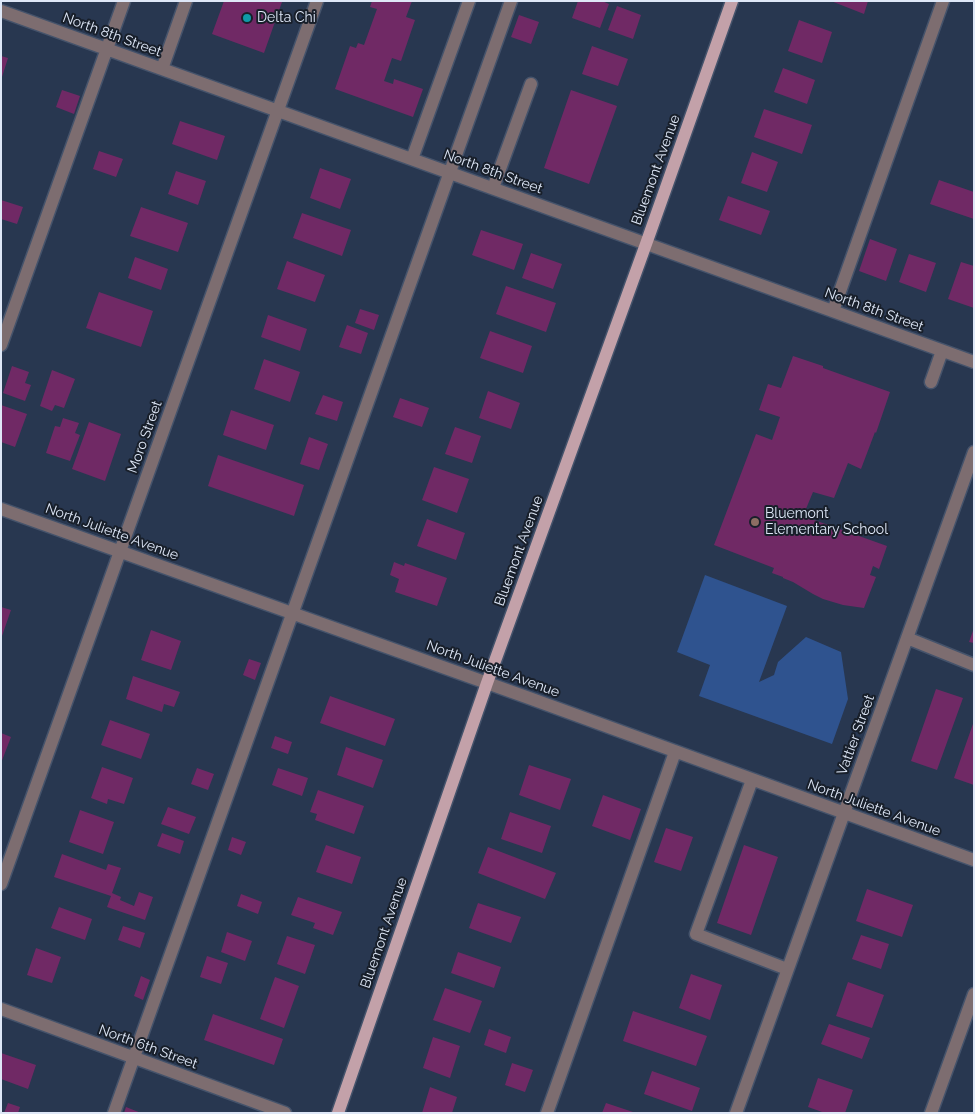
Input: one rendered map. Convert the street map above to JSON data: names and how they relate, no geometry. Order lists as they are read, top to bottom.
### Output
{
  "streets": {
    "main road": ["Bluemont Avenue"],
    "street": [
      "North 8th Street",
      "Moro Street",
      "North Juliette Avenue",
      "Vattier Street",
      "North 6th Street"
    ]
  },
  "crossings": [
    ["North 8th Street", "Bluemont Avenue"],
    ["North 8th Street", "Moro Street"],
    ["Bluemont Avenue", "North Juliette Avenue"],
    ["Moro Street", "North Juliette Avenue"],
    ["North Juliette Avenue", "Vattier Street"]
  ],
  "places": ["Delta Chi", "Bluemont Elementary School"]
}
